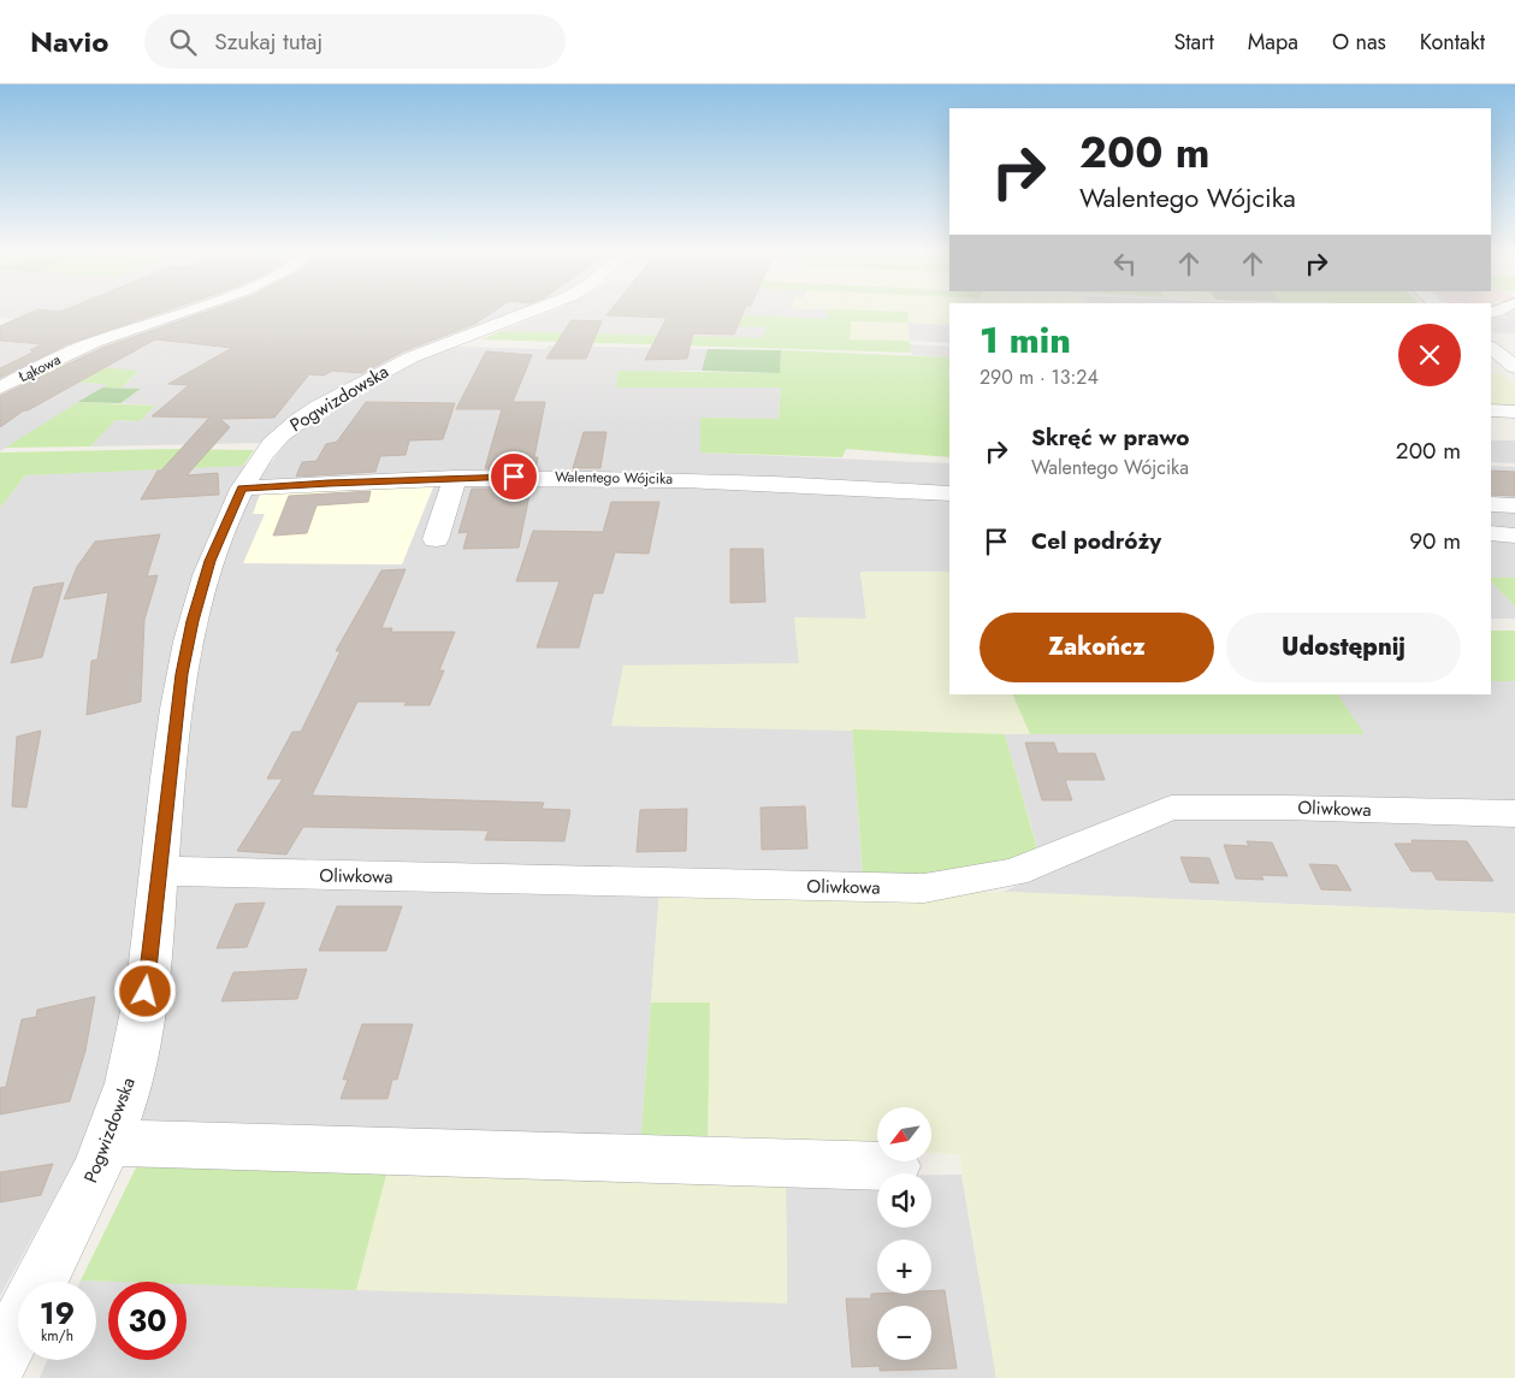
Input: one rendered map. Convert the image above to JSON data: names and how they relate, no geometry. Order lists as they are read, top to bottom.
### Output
{
  "streets": {
    "street": [
      "Łąkowa",
      "Pogwizdowska",
      "Walentego Wójcika",
      "Oliwkowa"
    ]
  },
  "crossings": [
    ["Pogwizdowska", "Walentego Wójcika"],
    ["Pogwizdowska", "Oliwkowa"]
  ],
  "north": "bottom left",
  "page": {
    "header": "Navio",
    "search": "Szukaj tutaj",
    "nav": [
      "Start",
      "Mapa",
      "O nas",
      "Kontakt"
    ],
    "turn": ["200 m", "Walentego Wójcika"],
    "heading": ["1 min", "290 m · 13:24"],
    "list": [
      {
        "name": "Skręć w prawo",
        "note": "Walentego Wójcika",
        "value": "200 m"
      },
      {
        "name": "Cel podróży",
        "value": "90 m"
      }
    ],
    "buttons": ["Zakończ", "Udostępnij"],
    "map_buttons": ["+", "−"],
    "speed": "19 km/h",
    "limit": "30"
  }
}
